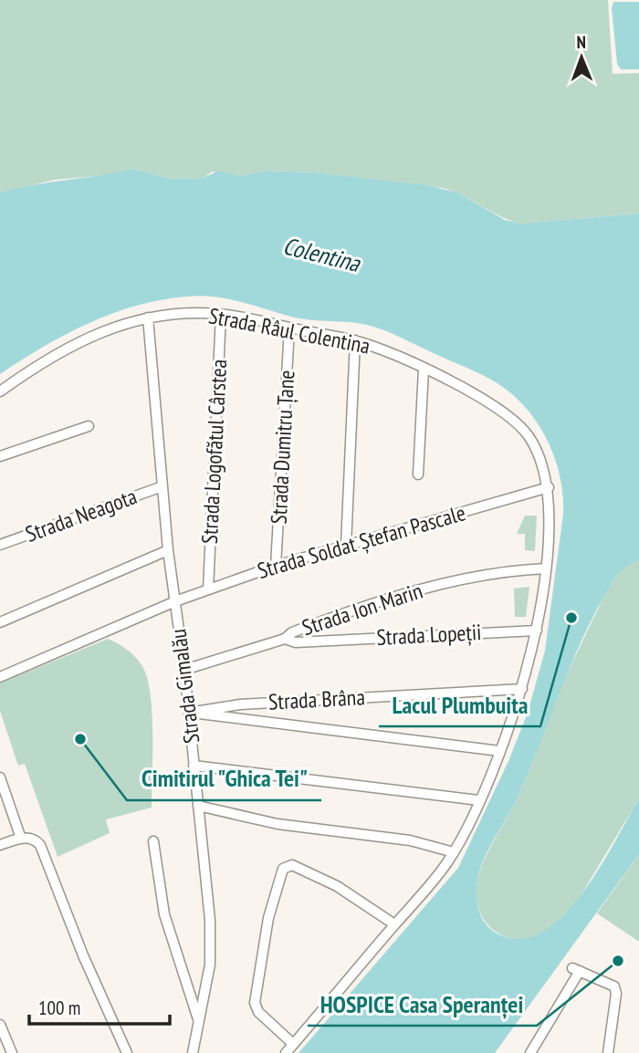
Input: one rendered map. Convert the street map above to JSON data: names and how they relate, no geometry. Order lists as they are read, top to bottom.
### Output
{
  "streets": {
    "street": [
      "Strada Râul Colentina",
      "Strada Dumitru Țane",
      "Strada Logofătul Cârstea",
      "Strada Neagota",
      "Strada Soldat Ștefan Pascale",
      "Strada Ion Marin",
      "Strada Lopeții",
      "Strada Gimalău",
      "Strada Brâna"
    ]
  },
  "crossings": [
    ["Strada Râul Colentina", "Strada Dumitru Țane"],
    ["Strada Râul Colentina", "Strada Logofătul Cârstea"],
    ["Strada Râul Colentina", "Strada Soldat Ștefan Pascale"],
    ["Strada Râul Colentina", "Strada Ion Marin"],
    ["Strada Râul Colentina", "Strada Lopeții"],
    ["Strada Râul Colentina", "Strada Gimalău"],
    ["Strada Râul Colentina", "Strada Brâna"],
    ["Strada Dumitru Țane", "Strada Soldat Ștefan Pascale"],
    ["Strada Logofătul Cârstea", "Strada Soldat Ștefan Pascale"],
    ["Strada Neagota", "Strada Gimalău"],
    ["Strada Soldat Ștefan Pascale", "Strada Gimalău"],
    ["Strada Ion Marin", "Strada Lopeții"],
    ["Strada Ion Marin", "Strada Gimalău"],
    ["Strada Gimalău", "Strada Brâna"]
  ],
  "water": ["Colentina"],
  "places": ["Lacul Plumbuita", "Cimitirul \"Ghica Tei\"", "HOSPICE Casa Speranței"],
  "scale_bar": "100 m",
  "north": "top"
}
